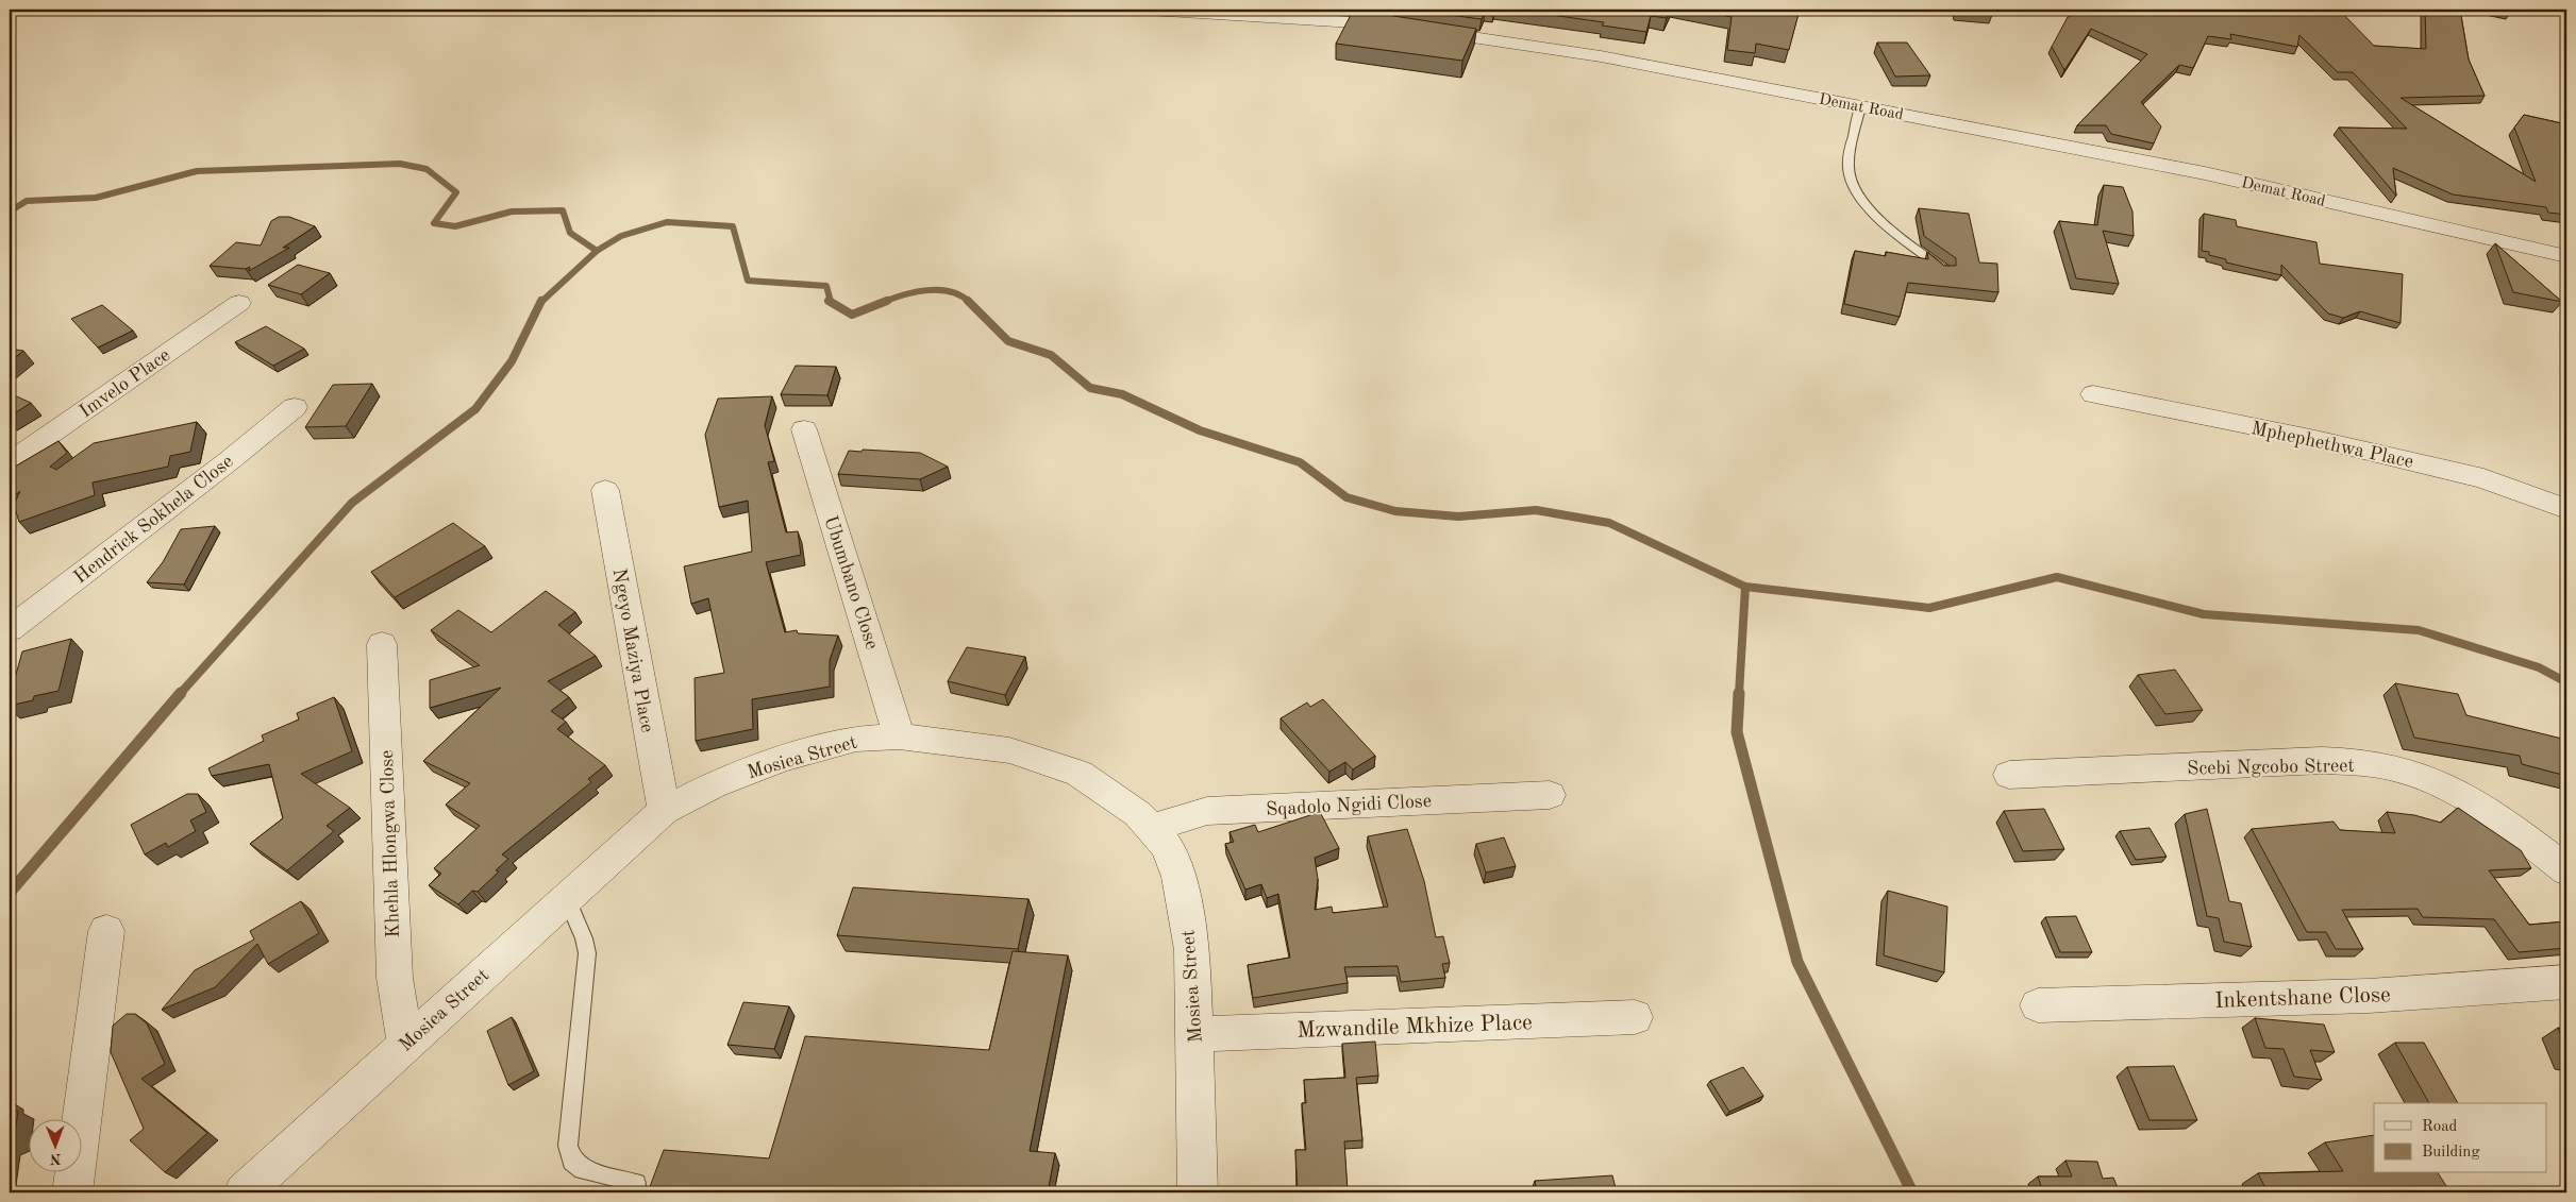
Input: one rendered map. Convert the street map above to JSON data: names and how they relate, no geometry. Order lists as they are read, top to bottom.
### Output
{
  "streets": {
    "street": [
      "Demat Road",
      "Imvelo Place",
      "Mphephethwa Place",
      "Hendrick Sokhela Close",
      "Ubumbano Close",
      "Ngeyo Maziya Place",
      "Mosiea Street",
      "Scebi Ngcobo Street",
      "Sqadolo Ngidi Close",
      "Khehla Hlongwa Close",
      "Inkentshane Close",
      "Mzwandile Mkhize Place"
    ]
  },
  "crossings": [
    ["Ubumbano Close", "Mosiea Street"],
    ["Ngeyo Maziya Place", "Mosiea Street"],
    ["Mosiea Street", "Sqadolo Ngidi Close"],
    ["Mosiea Street", "Khehla Hlongwa Close"],
    ["Mosiea Street", "Mzwandile Mkhize Place"]
  ],
  "legend": ["Road", "Building"],
  "north": "bottom"
}
